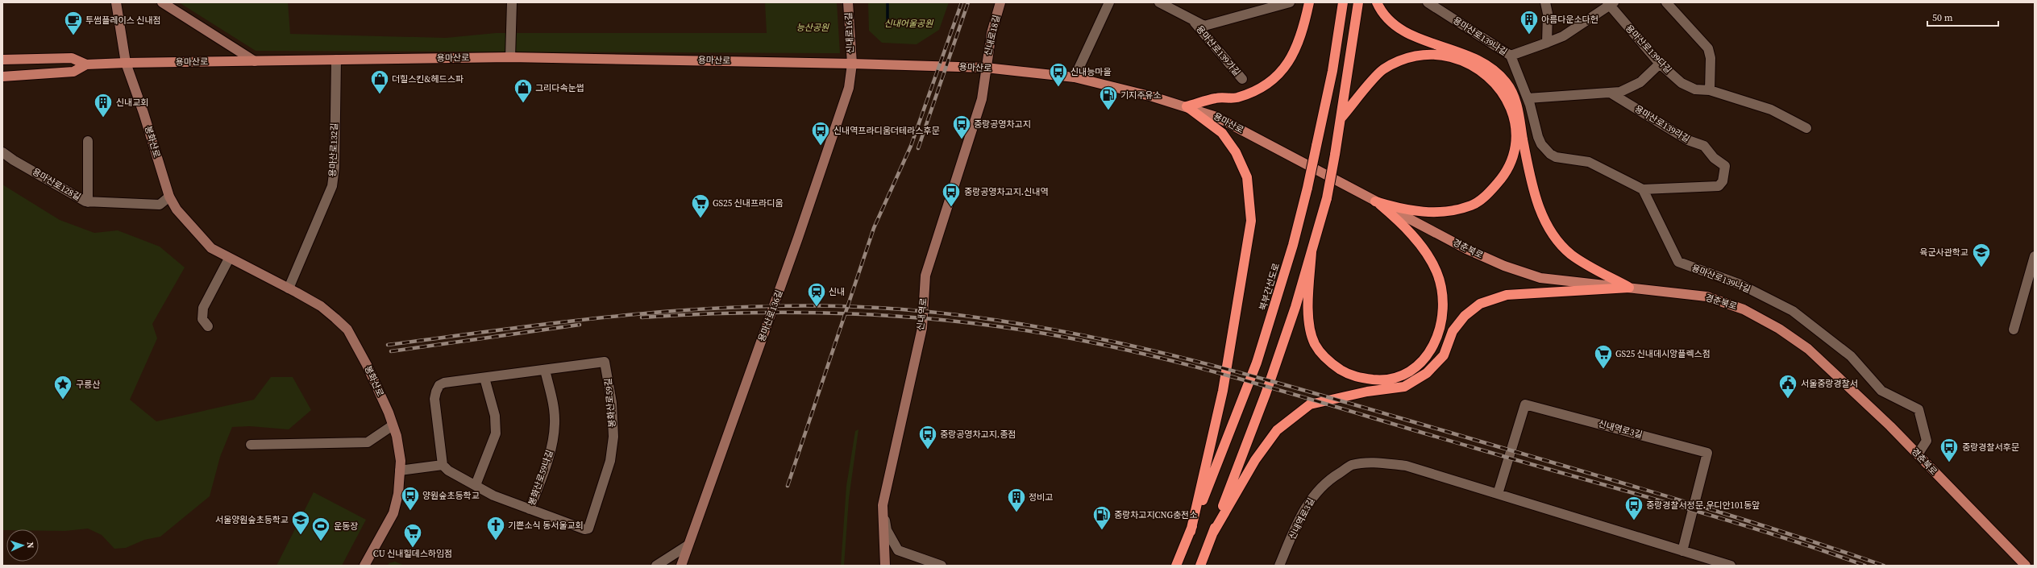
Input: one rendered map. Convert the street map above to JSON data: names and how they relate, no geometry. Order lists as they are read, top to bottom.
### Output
{
  "streets": {
    "highway": ["북부간선도로"],
    "main road": ["용마산로", "경춘북로"],
    "street": [
      "신내로16길",
      "신내로18길",
      "용마산로139나길",
      "용마산로139다길",
      "용마산로139가길",
      "용마산로139라길",
      "봉화산로",
      "용마산로132길",
      "용마산로128길",
      "신내역로",
      "용마산로136길",
      "봉화산로59길",
      "신내역로3길",
      "봉화산로59나길"
    ]
  },
  "crossings": [
    ["신내로16길", "용마산로"],
    ["신내로16길", "용마산로136길"],
    ["신내로18길", "용마산로"],
    ["신내로18길", "신내역로"],
    ["용마산로139나길", "용마산로139다길"],
    ["용마산로139나길", "용마산로139라길"],
    ["용마산로139나길", "경춘북로"],
    ["용마산로", "봉화산로"],
    ["용마산로", "용마산로132길"],
    ["용마산로", "경춘북로"],
    ["용마산로", "신내역로"],
    ["용마산로", "용마산로136길"],
    ["봉화산로", "용마산로132길"],
    ["봉화산로", "용마산로128길"],
    ["봉화산로59길", "봉화산로59나길"]
  ],
  "parks": ["신내어울공원", "능산공원"],
  "places": {
    "building": ["아름다운소다헌", "신내교회", "정비고"],
    "cafe": ["투썸플레이스 신내점"],
    "bus stop": [
      "신내능마을",
      "중랑공영차고지",
      "신내역프라디움더테라스후문",
      "중랑공영차고지.신내역",
      "중랑공영차고지.종점",
      "중랑경찰서후문",
      "양원숲초등학교",
      "중랑경찰서정문.우디안101동앞"
    ],
    "shop": ["더힐스킨&헤드스파", "그리다속눈썹"],
    "fuel station": ["기지주유소", "중랑차고지CNG충전소"],
    "supermarket": ["GS25 신내프라디움", "GS25 신내데시앙플렉스점", "CU 신내힐데스하임점"],
    "school or university": ["육군사관학교", "서울양원숲초등학교"],
    "station": ["신내"],
    "public building": ["서울중랑경찰서"],
    "place": ["구릉산"],
    "church": ["기쁜소식 동서울교회"],
    "sports": ["운동장"]
  },
  "scale_bar": "50 m",
  "north": "right"
}
